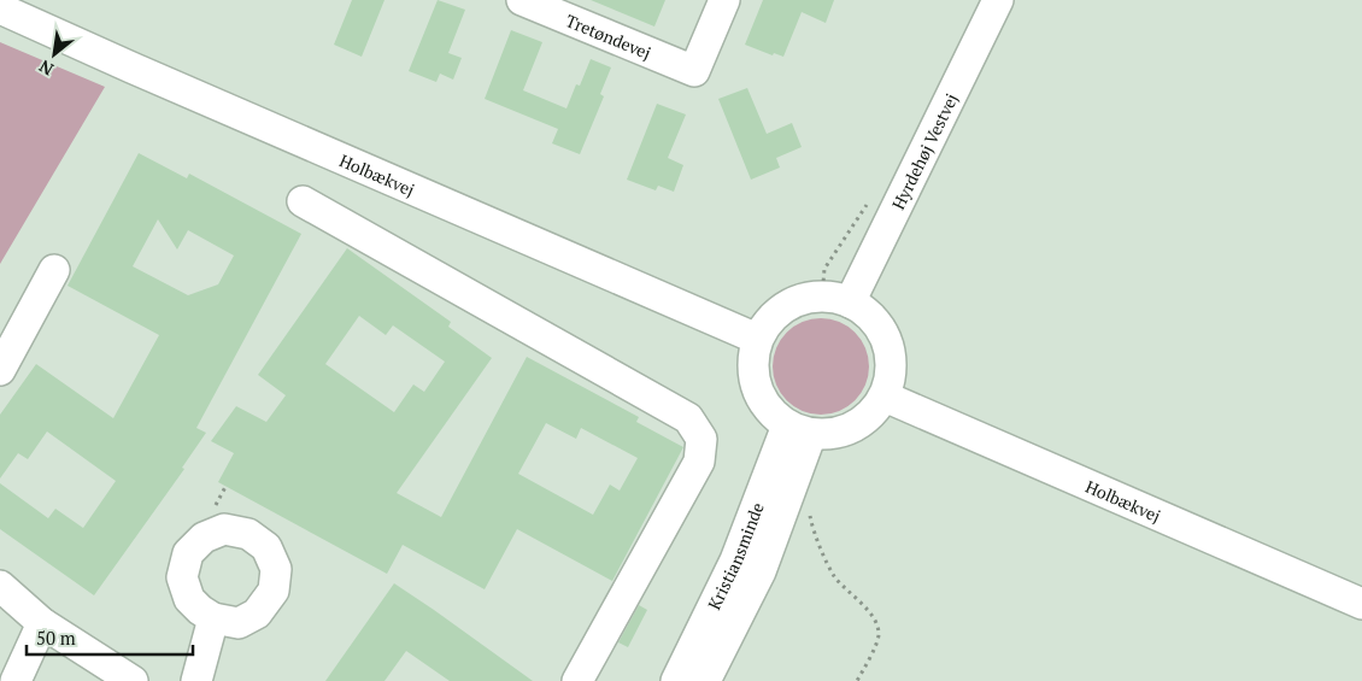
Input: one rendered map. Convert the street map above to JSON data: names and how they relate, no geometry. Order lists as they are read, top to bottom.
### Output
{
  "streets": {
    "street": [
      "Tretøndevej",
      "Hyrdehøj Vestvej",
      "Holbækvej",
      "Kristiansminde"
    ]
  },
  "crossings": [
    ["Hyrdehøj Vestvej", "Holbækvej"],
    ["Hyrdehøj Vestvej", "Kristiansminde"],
    ["Holbækvej", "Kristiansminde"]
  ],
  "scale_bar": "50 m",
  "north": "bottom left"
}
